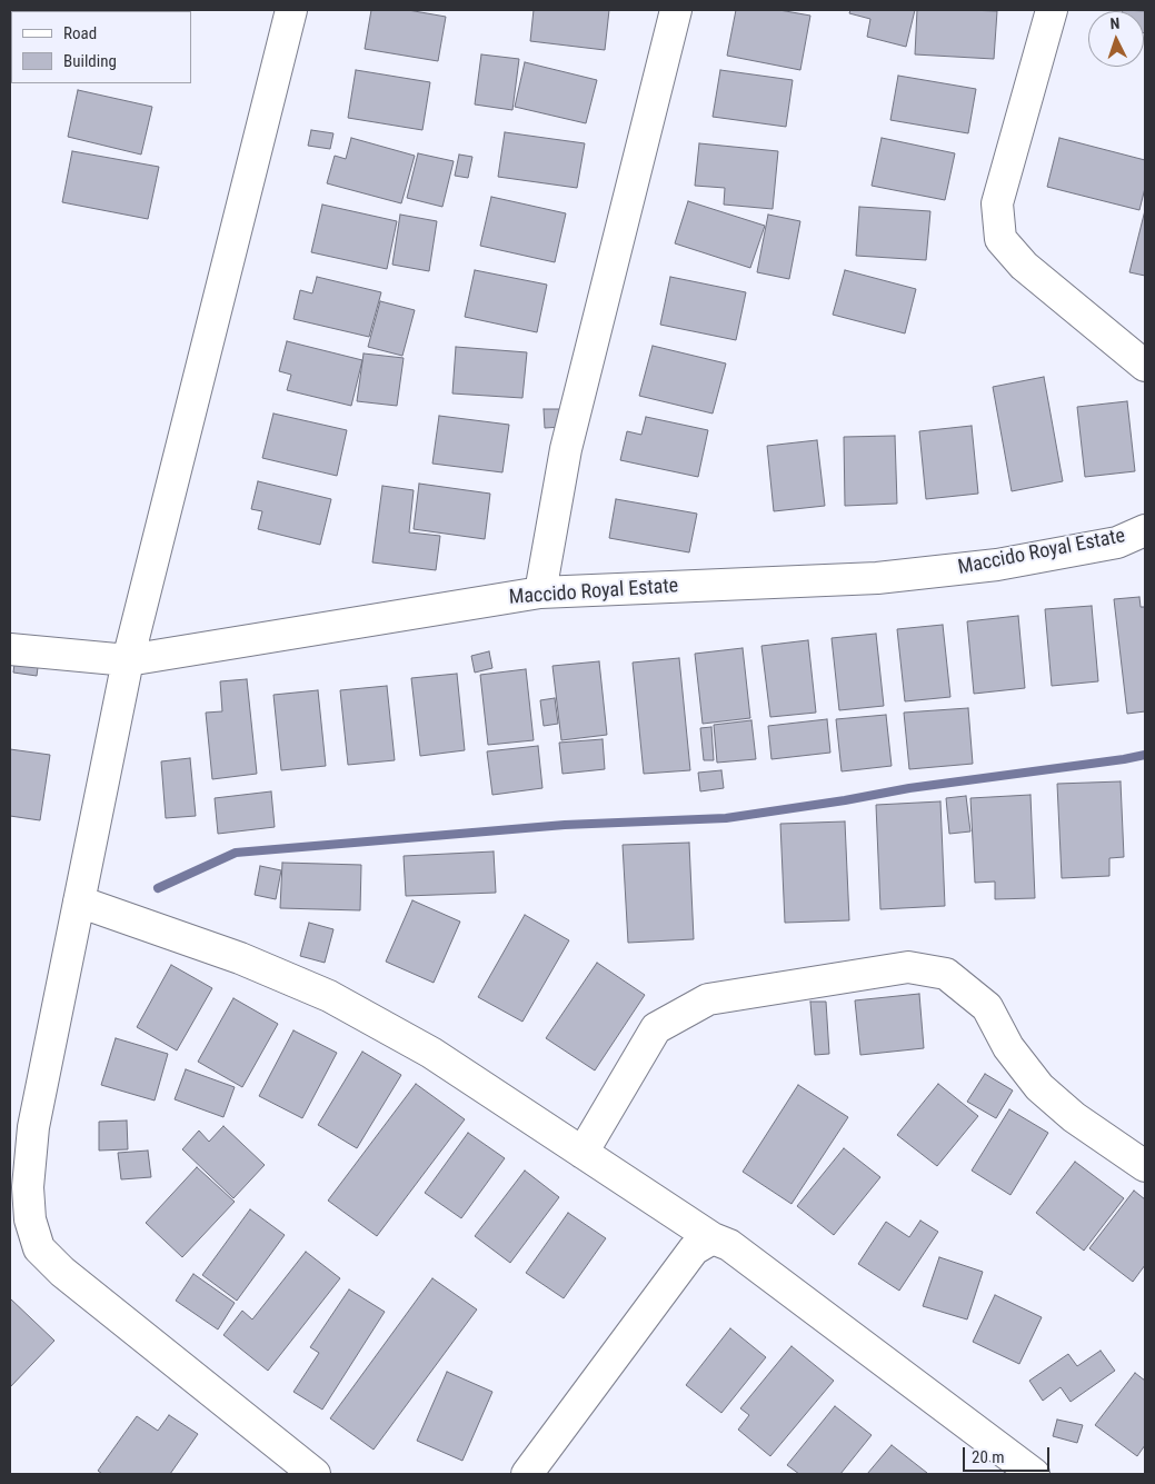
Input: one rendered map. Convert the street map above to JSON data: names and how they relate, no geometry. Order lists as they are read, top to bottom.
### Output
{
  "streets": {
    "street": ["Maccido Royal Estate"]
  },
  "legend": ["Road", "Building"],
  "scale_bar": "20 m",
  "north": "top"
}
